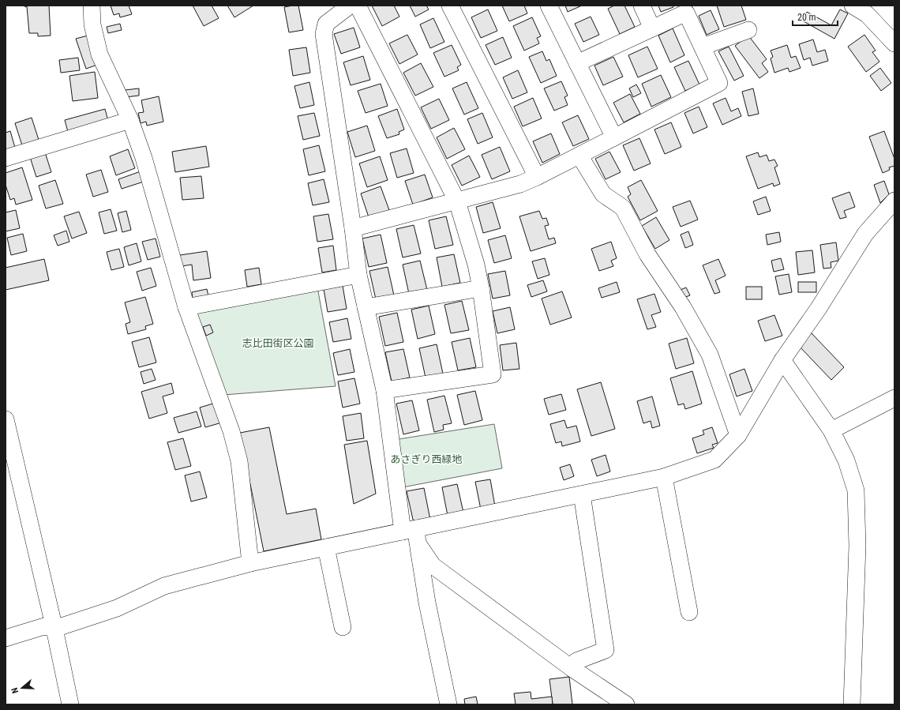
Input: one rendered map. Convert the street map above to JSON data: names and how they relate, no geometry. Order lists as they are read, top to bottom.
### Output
{
  "parks": ["志比田街区公園", "あさぎり西緑地"],
  "scale_bar": "20 m",
  "north": "left"
}
